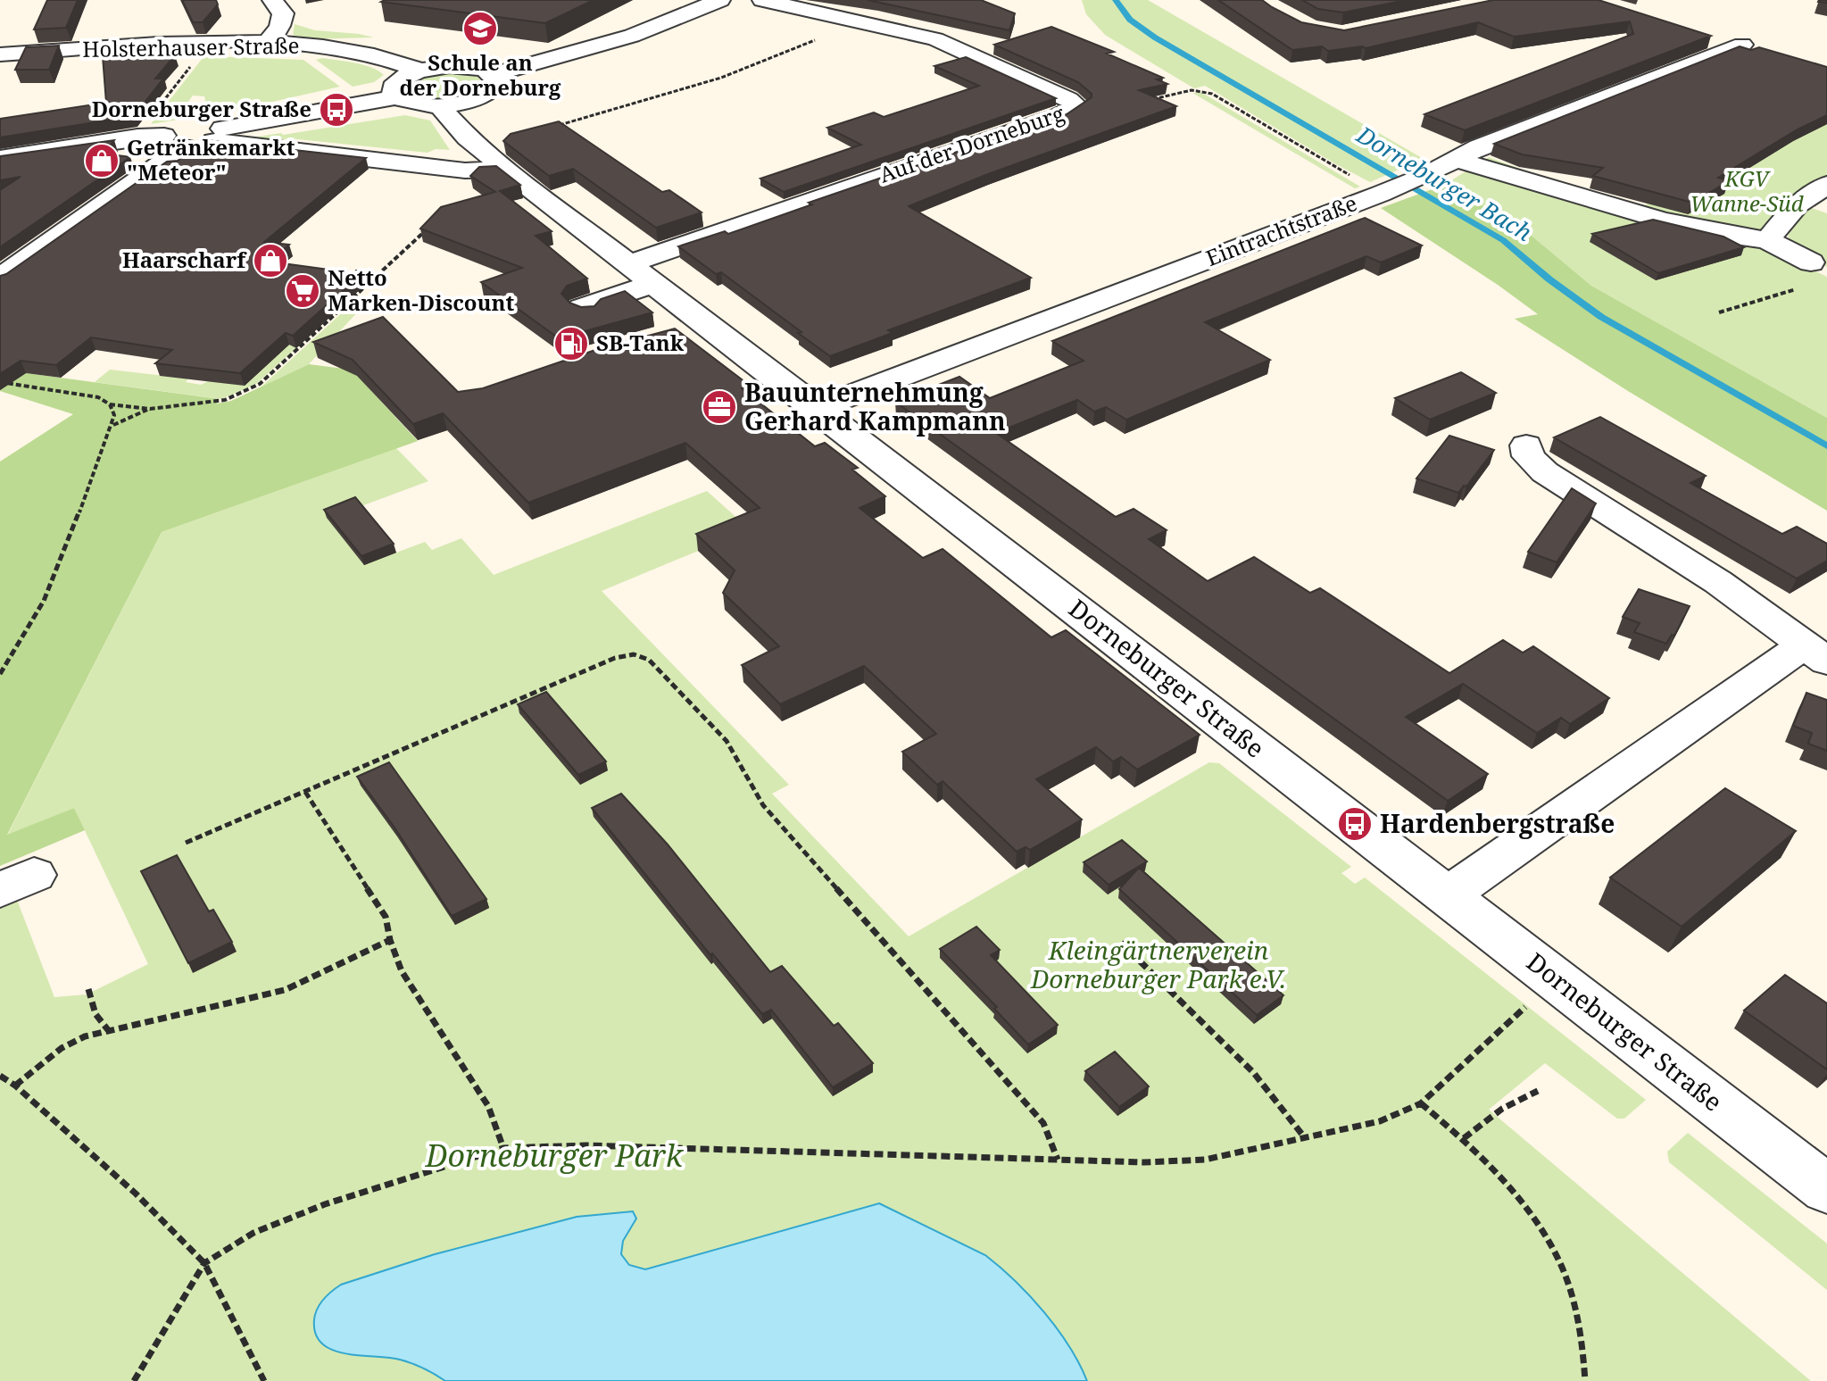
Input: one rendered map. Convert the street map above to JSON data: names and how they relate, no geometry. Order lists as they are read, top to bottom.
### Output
{
  "streets": {
    "street": [
      "Holsterhauser Straße",
      "Auf der Dorneburg",
      "Eintrachtstraße",
      "Dorneburger Straße"
    ]
  },
  "crossings": [
    ["Auf der Dorneburg", "Dorneburger Straße"],
    ["Eintrachtstraße", "Dorneburger Straße"]
  ],
  "water": ["Dorneburger Bach"],
  "parks": ["KGV Wanne-Süd", "Kleingärtnerverein Dorneburger Park e.V.", "Dorneburger Park"],
  "places": {
    "school or university": ["Schule an der Dorneburg"],
    "bus stop": ["Dorneburger Straße", "Hardenbergstraße"],
    "shop": ["Getränkemarkt \"Meteor\"", "Haarscharf"],
    "supermarket": ["Netto Marken-Discount"],
    "fuel station": ["SB-Tank"],
    "office": ["Bauunternehmung Gerhard Kampmann"]
  }
}
